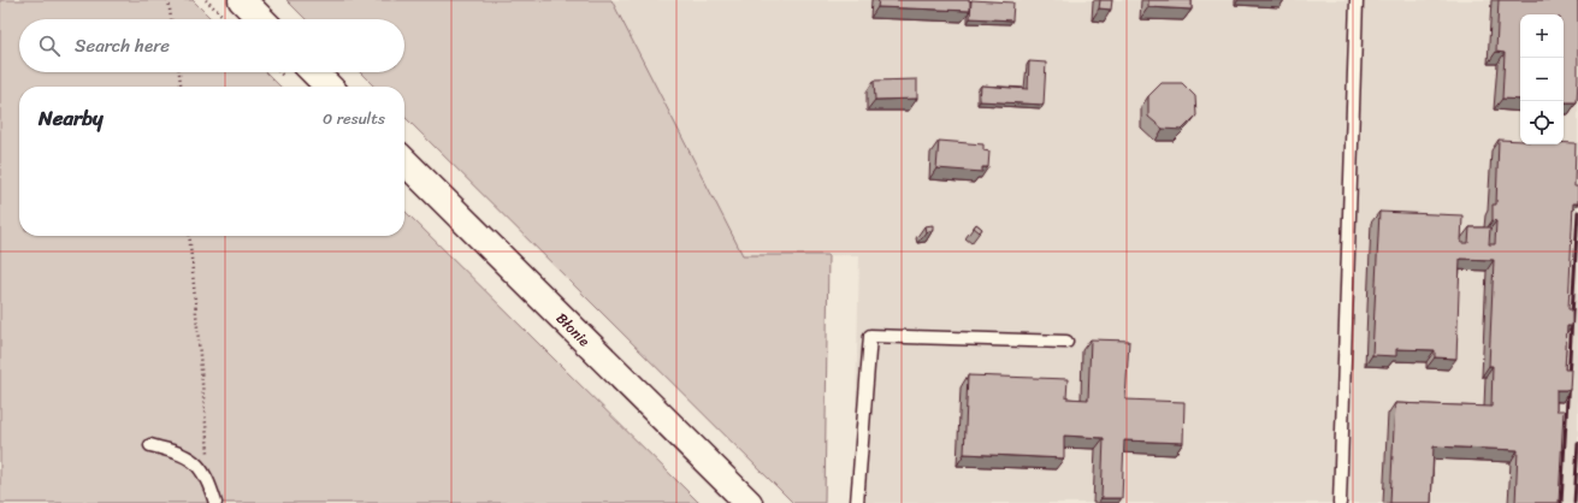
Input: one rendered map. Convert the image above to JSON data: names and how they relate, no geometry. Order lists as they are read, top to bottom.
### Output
{
  "streets": {
    "street": ["Błonie"]
  },
  "page": {
    "map_buttons": ["+", "−"],
    "search": "Search here",
    "heading": ["Nearby", "0 results"]
  }
}
